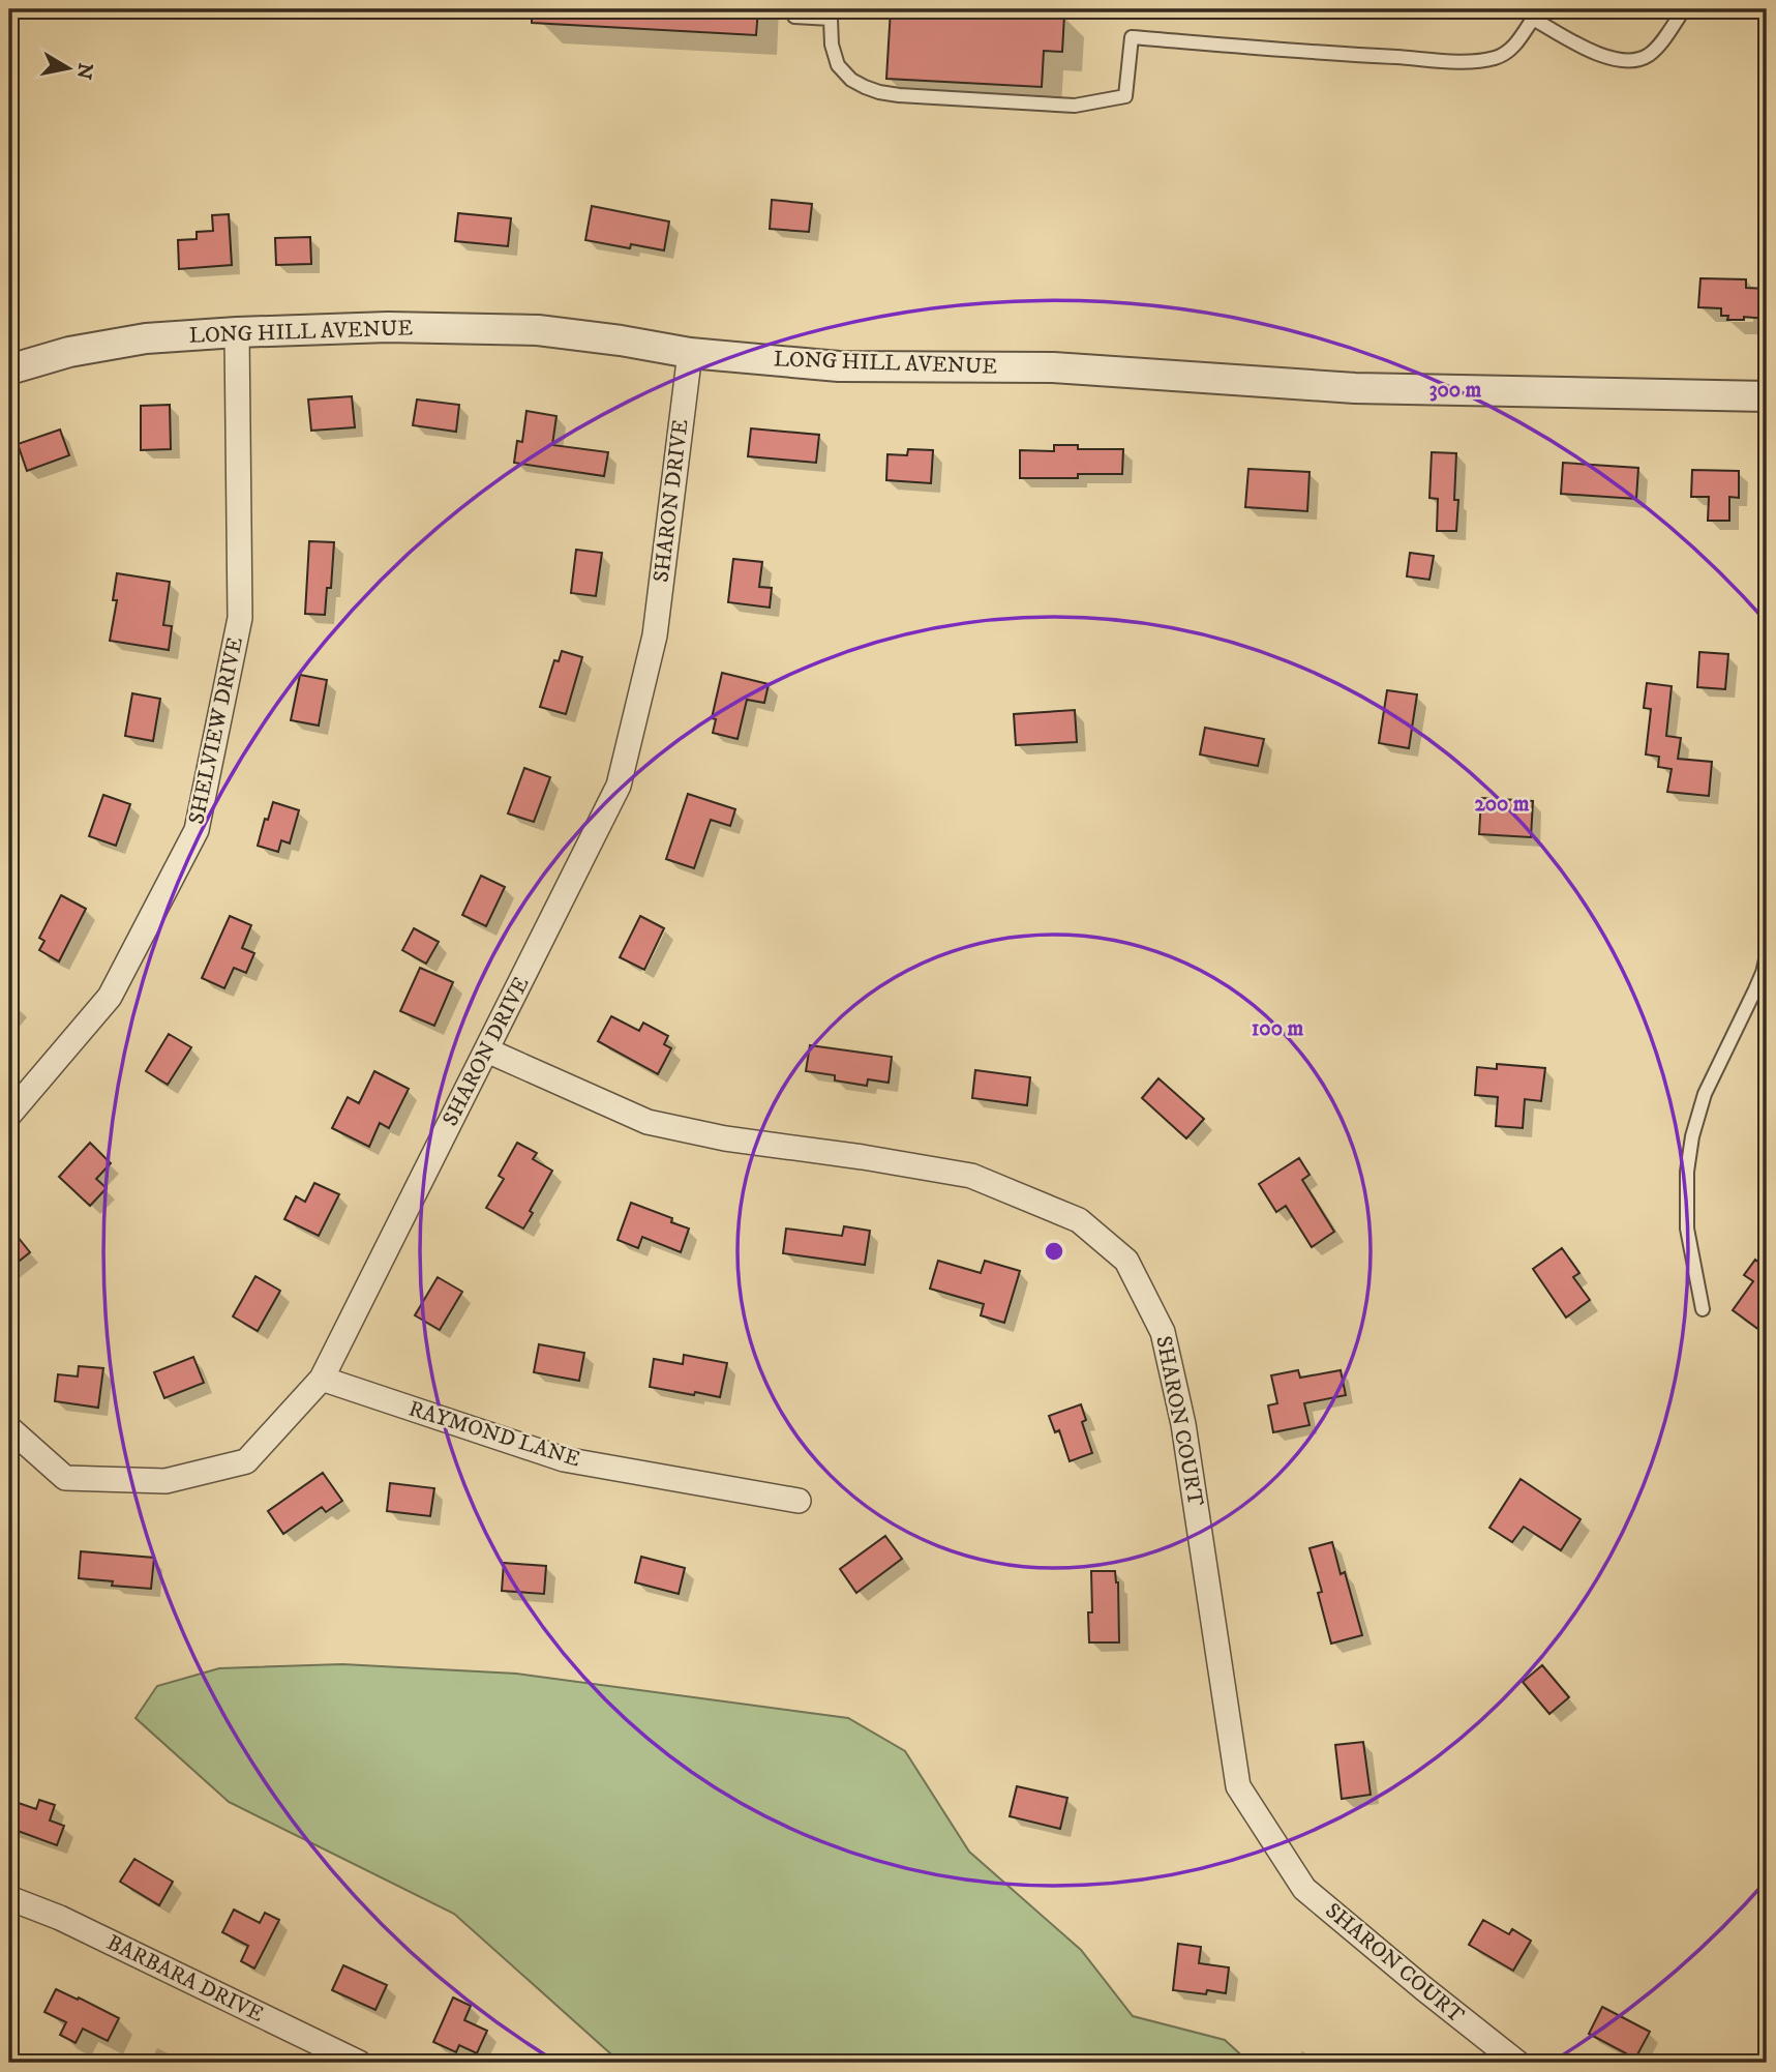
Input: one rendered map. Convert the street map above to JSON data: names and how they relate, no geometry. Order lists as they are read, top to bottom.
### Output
{
  "streets": {
    "street": [
      "LONG HILL AVENUE",
      "SHARON DRIVE",
      "SHELVIEW DRIVE",
      "SHARON COURT",
      "RAYMOND LANE",
      "BARBARA DRIVE"
    ]
  },
  "crossings": [
    ["LONG HILL AVENUE", "SHARON DRIVE"],
    ["LONG HILL AVENUE", "SHELVIEW DRIVE"],
    ["SHARON DRIVE", "SHARON COURT"],
    ["SHARON DRIVE", "RAYMOND LANE"]
  ],
  "north": "right",
  "rings": ["300 m", "200 m", "100 m"]
}
